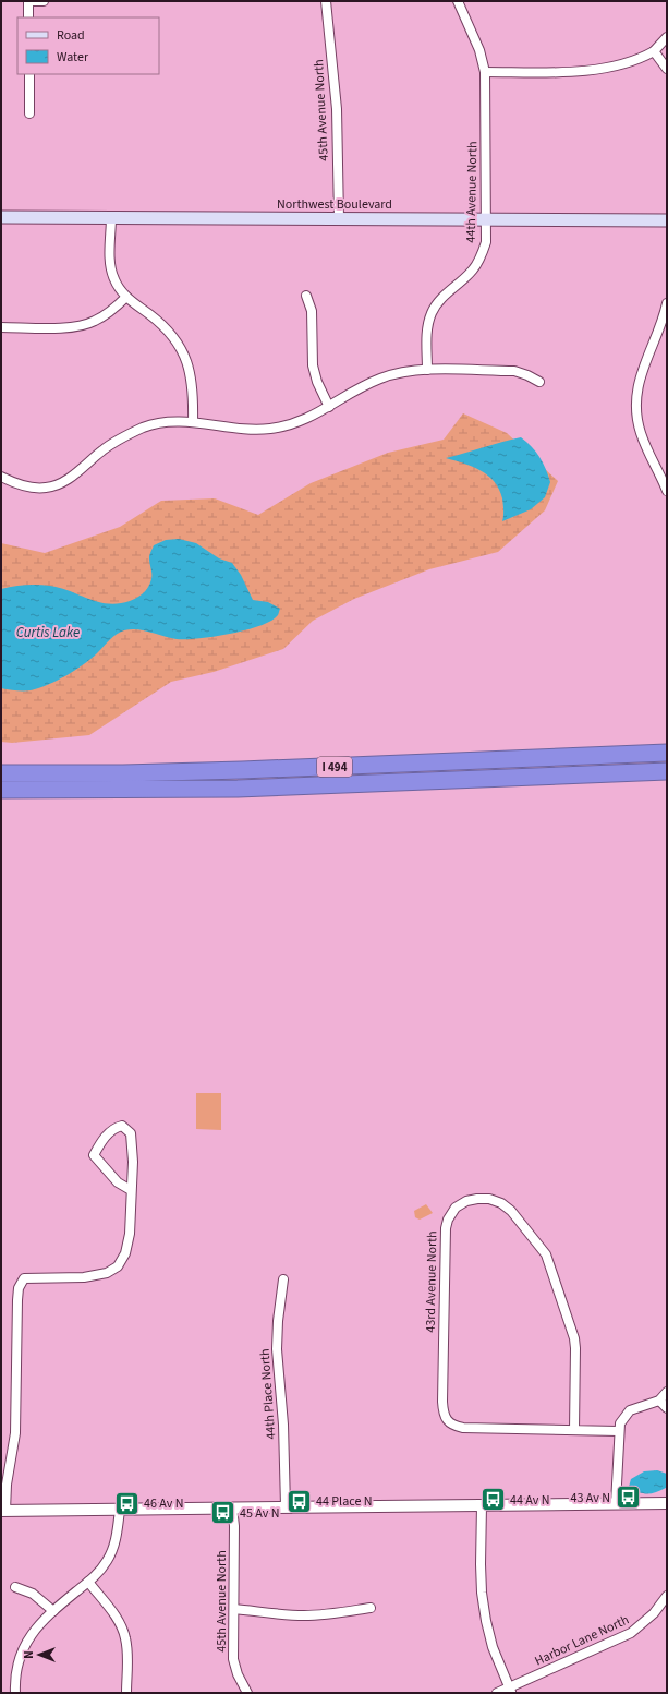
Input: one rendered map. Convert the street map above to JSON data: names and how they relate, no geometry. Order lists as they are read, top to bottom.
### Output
{
  "streets": {
    "highway": ["I 494"],
    "main road": ["Northwest Boulevard"],
    "street": [
      "45th Avenue North",
      "44th Avenue North",
      "43rd Avenue North",
      "44th Place North",
      "Harbor Lane North"
    ]
  },
  "crossings": [
    ["45th Avenue North", "Northwest Boulevard"],
    ["44th Avenue North", "Northwest Boulevard"]
  ],
  "water": ["Curtis Lake"],
  "places": {
    "bus stop": [
      "43 Av N",
      "44 Av N",
      "44 Place N",
      "46 Av N",
      "45 Av N"
    ]
  },
  "legend": ["Road", "Water"],
  "north": "left"
}
